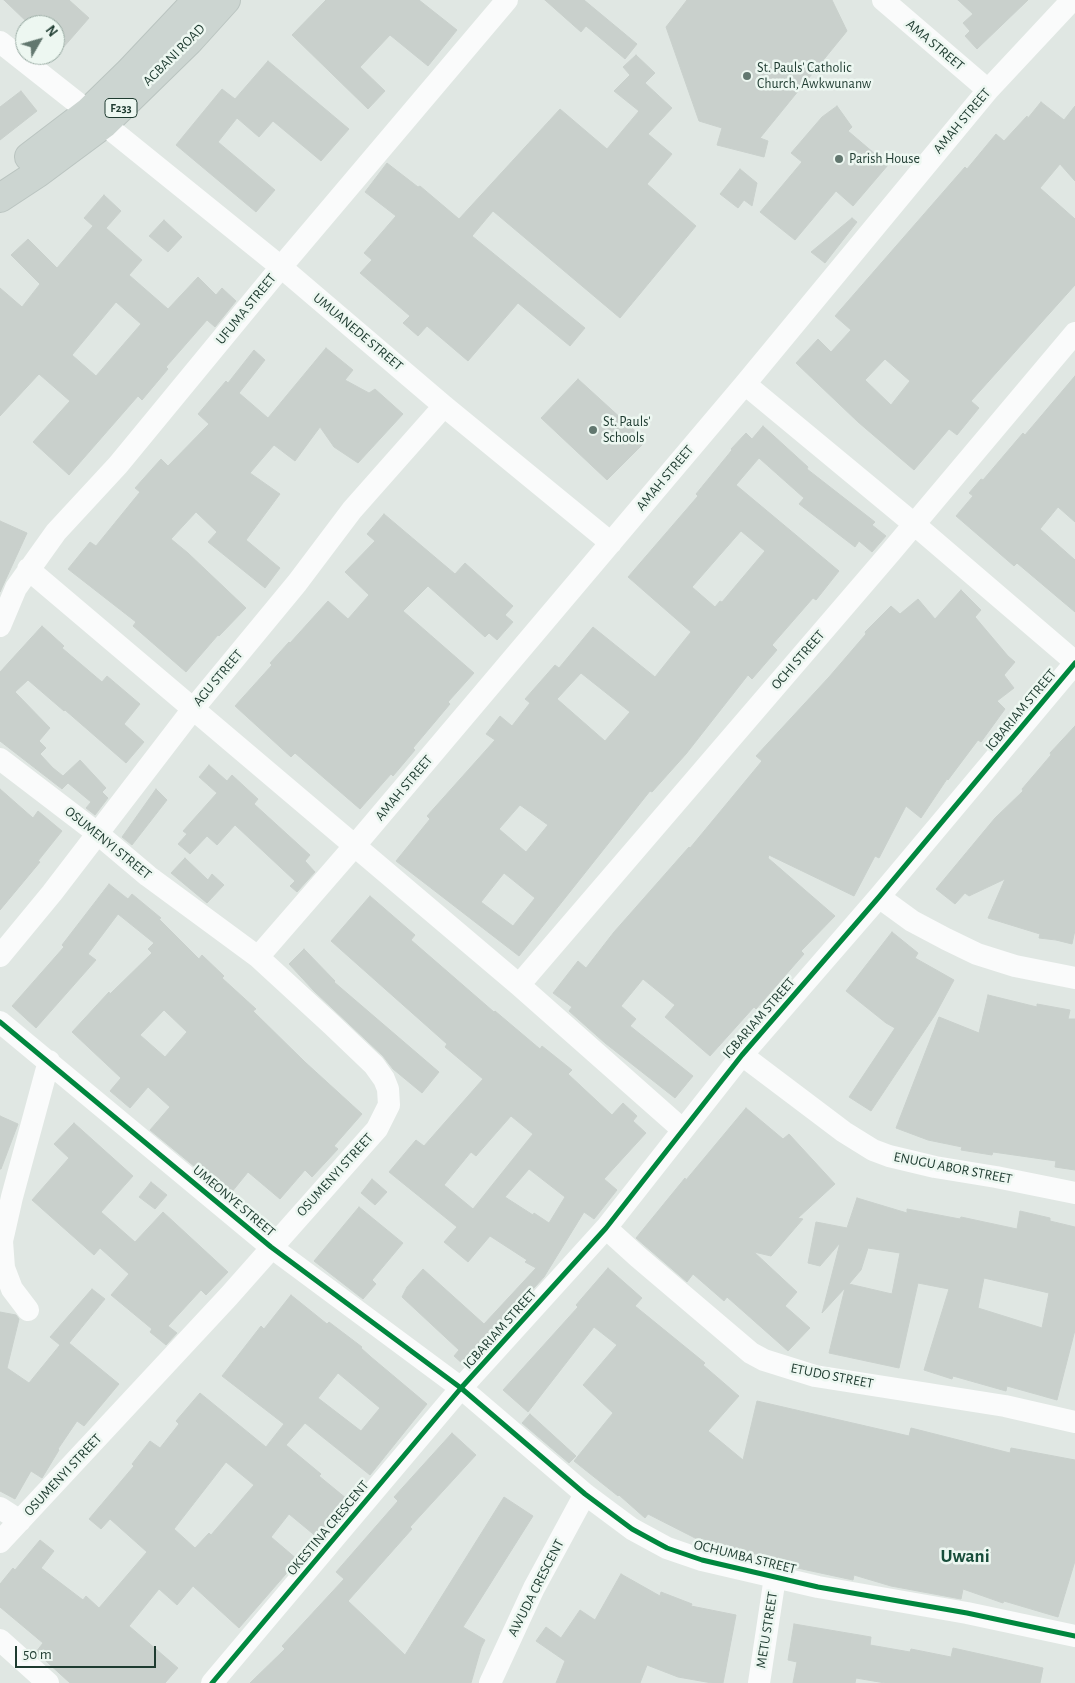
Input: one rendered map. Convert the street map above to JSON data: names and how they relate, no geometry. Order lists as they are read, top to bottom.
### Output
{
  "streets": {
    "main road": ["AGBANI ROAD", "F233"],
    "street": [
      "AMA STREET",
      "AMAH STREET",
      "UFUMA STREET",
      "UMUANEDE STREET",
      "OCHI STREET",
      "AGU STREET",
      "IGBARIAM STREET",
      "OSUMENYI STREET",
      "ENUGU ABOR STREET",
      "UMEONYE STREET",
      "ETUDO STREET",
      "OKESTINA CRESCENT",
      "OCHUMBA STREET",
      "AWUDA CRESCENT",
      "METU STREET"
    ]
  },
  "crossings": [
    ["AMA STREET", "AMAH STREET"],
    ["AGBANI ROAD", "UMUANEDE STREET"],
    ["AMAH STREET", "UMUANEDE STREET"],
    ["AMAH STREET", "OSUMENYI STREET"],
    ["UFUMA STREET", "UMUANEDE STREET"],
    ["UMUANEDE STREET", "AGU STREET"],
    ["AGU STREET", "OSUMENYI STREET"],
    ["IGBARIAM STREET", "ENUGU ABOR STREET"],
    ["IGBARIAM STREET", "UMEONYE STREET"],
    ["IGBARIAM STREET", "ETUDO STREET"],
    ["IGBARIAM STREET", "OKESTINA CRESCENT"],
    ["IGBARIAM STREET", "OCHUMBA STREET"],
    ["OSUMENYI STREET", "UMEONYE STREET"],
    ["UMEONYE STREET", "OKESTINA CRESCENT"],
    ["UMEONYE STREET", "OCHUMBA STREET"],
    ["OKESTINA CRESCENT", "OCHUMBA STREET"],
    ["OCHUMBA STREET", "AWUDA CRESCENT"],
    ["OCHUMBA STREET", "METU STREET"]
  ],
  "districts": ["Uwani"],
  "places": ["St. Pauls' Catholic Church, Awkwunanw", "Parish House", "St. Pauls' Schools"],
  "scale_bar": "50 m",
  "north": "top right"
}
